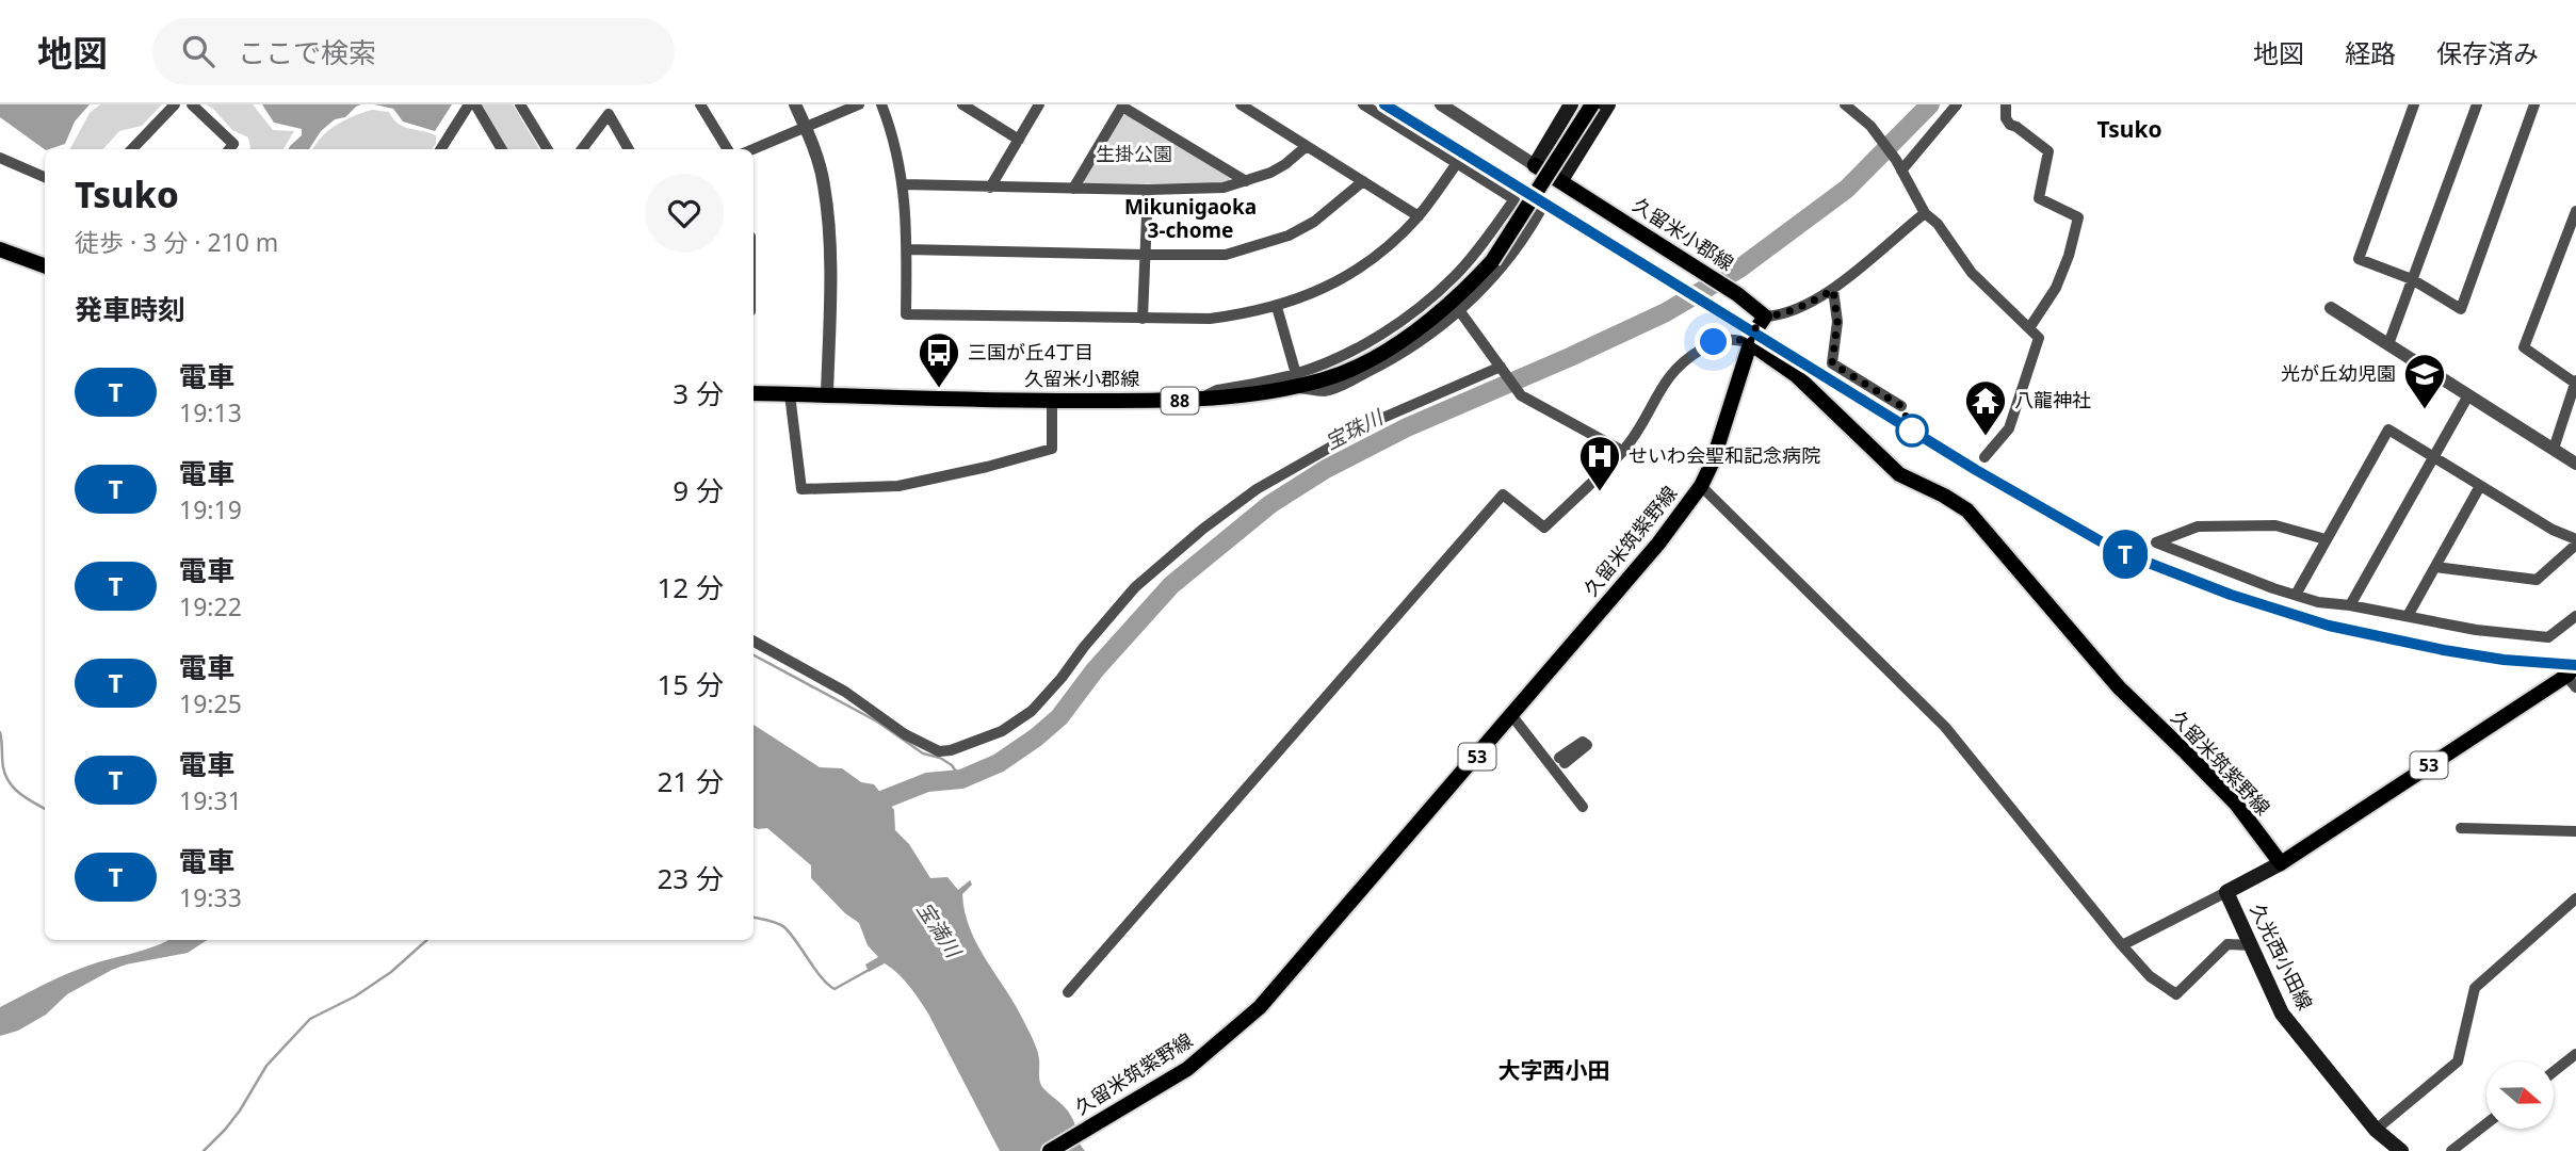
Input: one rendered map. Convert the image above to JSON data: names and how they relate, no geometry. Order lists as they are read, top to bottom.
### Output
{
  "streets": {
    "main road": [
      "久留米小郡線",
      "88",
      "久留米筑紫野線",
      "53",
      "久光西小田線"
    ]
  },
  "crossings": [
    ["久留米筑紫野線", "53"],
    ["久留米筑紫野線", "久光西小田線"],
    ["53", "久光西小田線"]
  ],
  "districts": ["Tsuko", "Mikunigaoka 3-chome", "大字西小田"],
  "water": ["宝珠川", "宝満川"],
  "parks": ["生掛公園"],
  "places": {
    "bus stop": ["三国が丘4丁目"],
    "school or university": ["光が丘幼児園"],
    "temple": ["八龍神社"],
    "hospital": ["せいわ会聖和記念病院"]
  },
  "north": "right",
  "page": {
    "header": "地図",
    "search": "ここで検索",
    "nav": ["地図", "経路", "保存済み"],
    "on_map": "T",
    "heading": [
      ["Tsuko", "徒歩 · 3 分 · 210 m"],
      "発車時刻"
    ],
    "list": [
      {
        "mark": "T",
        "name": "電車",
        "note": "19:13",
        "value": "3 分"
      },
      {
        "mark": "T",
        "name": "電車",
        "note": "19:19",
        "value": "9 分"
      },
      {
        "mark": "T",
        "name": "電車",
        "note": "19:22",
        "value": "12 分"
      },
      {
        "mark": "T",
        "name": "電車",
        "note": "19:25",
        "value": "15 分"
      },
      {
        "mark": "T",
        "name": "電車",
        "note": "19:31",
        "value": "21 分"
      },
      {
        "mark": "T",
        "name": "電車",
        "note": "19:33",
        "value": "23 分"
      }
    ]
  }
}
